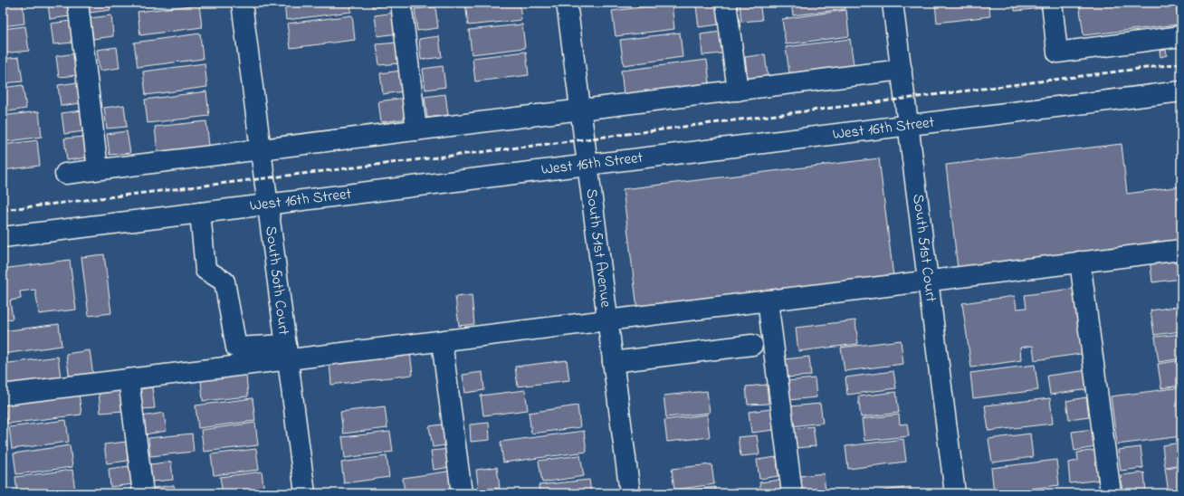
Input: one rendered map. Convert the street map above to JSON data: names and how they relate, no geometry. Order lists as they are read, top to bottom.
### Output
{
  "streets": {
    "street": [
      "West 16th Street",
      "South 51st Avenue",
      "South 51st Court",
      "South 50th Court"
    ]
  },
  "crossings": [
    ["West 16th Street", "South 51st Avenue"],
    ["West 16th Street", "South 51st Court"],
    ["West 16th Street", "South 50th Court"]
  ]
}
